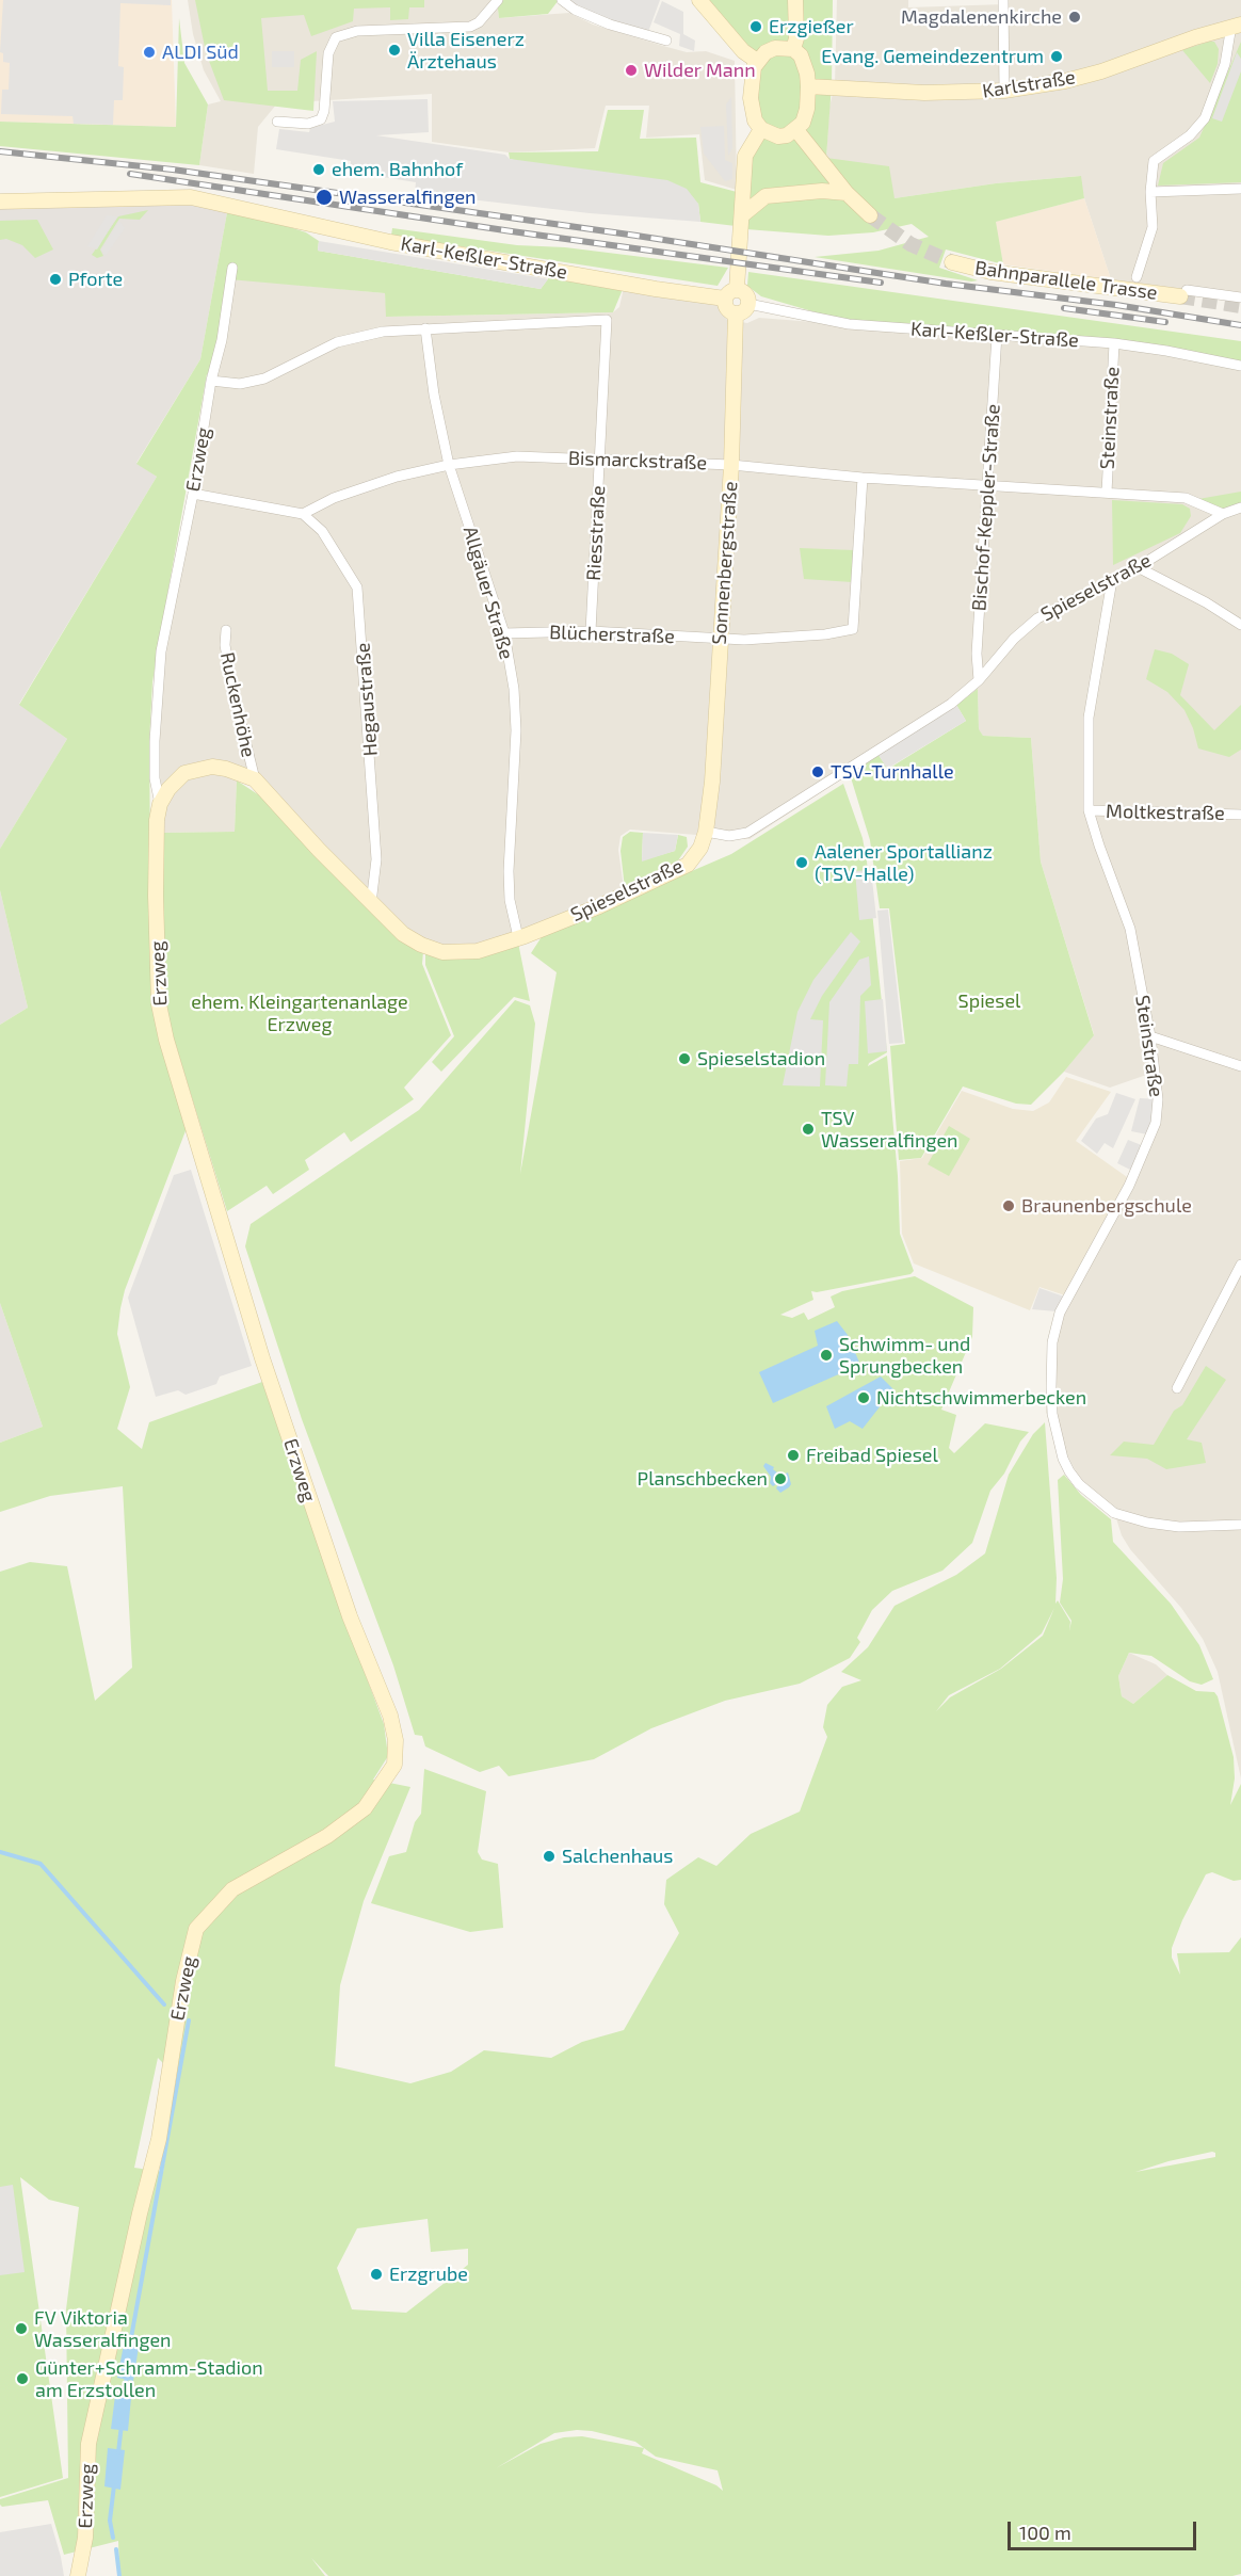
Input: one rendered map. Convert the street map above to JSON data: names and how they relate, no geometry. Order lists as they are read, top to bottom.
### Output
{
  "streets": {
    "street": [
      "Karlstraße",
      "Karl-Keßler-Straße",
      "Bahnparallele Trasse",
      "Steinstraße",
      "Erzweg",
      "Bismarckstraße",
      "Bischof-Keppler-Straße",
      "Riesstraße",
      "Sonnenbergstraße",
      "Spieselstraße",
      "Allgäuer Straße",
      "Blücherstraße",
      "Hegaustraße",
      "Ruckenhöhe",
      "Moltkestraße"
    ]
  },
  "crossings": [
    ["Karl-Keßler-Straße", "Steinstraße"],
    ["Karl-Keßler-Straße", "Bischof-Keppler-Straße"],
    ["Karl-Keßler-Straße", "Sonnenbergstraße"],
    ["Steinstraße", "Bismarckstraße"],
    ["Steinstraße", "Spieselstraße"],
    ["Steinstraße", "Moltkestraße"],
    ["Erzweg", "Spieselstraße"],
    ["Bismarckstraße", "Bischof-Keppler-Straße"],
    ["Bismarckstraße", "Riesstraße"],
    ["Bismarckstraße", "Sonnenbergstraße"],
    ["Bismarckstraße", "Spieselstraße"],
    ["Bismarckstraße", "Allgäuer Straße"],
    ["Bismarckstraße", "Blücherstraße"],
    ["Bismarckstraße", "Hegaustraße"],
    ["Bischof-Keppler-Straße", "Spieselstraße"],
    ["Riesstraße", "Allgäuer Straße"],
    ["Riesstraße", "Blücherstraße"],
    ["Sonnenbergstraße", "Spieselstraße"],
    ["Sonnenbergstraße", "Blücherstraße"],
    ["Spieselstraße", "Allgäuer Straße"],
    ["Spieselstraße", "Hegaustraße"],
    ["Spieselstraße", "Ruckenhöhe"],
    ["Allgäuer Straße", "Blücherstraße"]
  ],
  "parks": ["Spiesel", "ehem. Kleingartenanlage Erzweg"],
  "places": [
    "Magdalenenkirche",
    "Erzgießer",
    "Villa Eisenerz Ärztehaus",
    "ALDI Süd",
    "Evang. Gemeindezentrum",
    "Wilder Mann",
    "ehem. Bahnhof",
    "Wasseralfingen",
    "Pforte",
    "TSV-Turnhalle",
    "Aalener Sportallianz (TSV-Halle)",
    "Spieselstadion",
    "TSV Wasseralfingen",
    "Braunenbergschule",
    "Schwimm- und Sprungbecken",
    "Nichtschwimmerbecken",
    "Freibad Spiesel",
    "Planschbecken",
    "Salchenhaus",
    "Erzgrube",
    "FV Viktoria Wasseralfingen",
    "Günter+Schramm-Stadion am Erzstollen"
  ],
  "scale_bar": "100 m"
}
